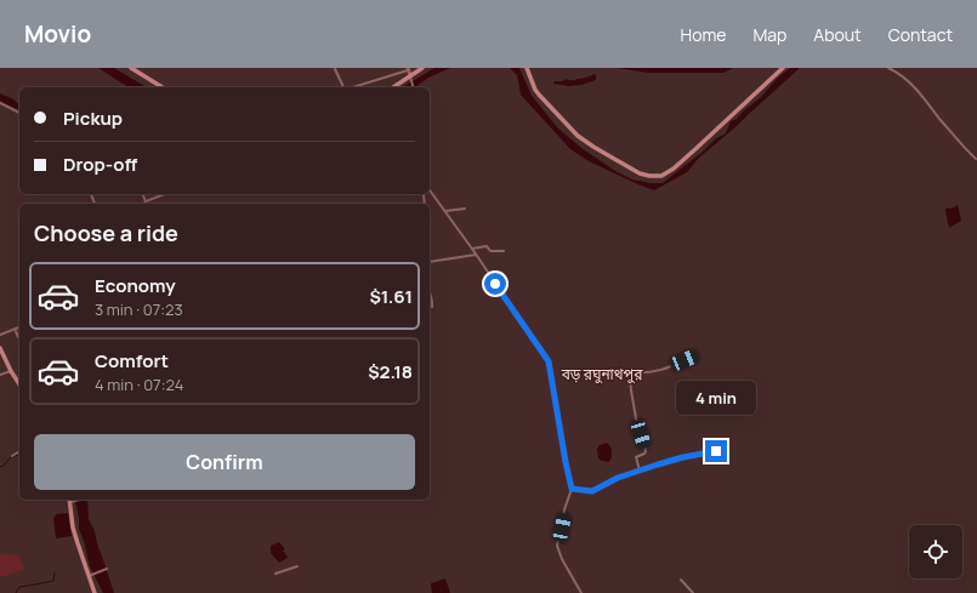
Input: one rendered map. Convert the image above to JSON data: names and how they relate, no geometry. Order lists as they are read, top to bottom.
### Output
{
  "districts": ["বড় রঘুনাথপুর"],
  "page": {
    "header": "Movio",
    "nav": [
      "Home",
      "Map",
      "About",
      "Contact"
    ],
    "banner": ["Pickup", "Drop-off"],
    "heading": "Choose a ride",
    "list": [
      {
        "name": "Economy",
        "note": "3 min · 07:23",
        "value": "$1.61"
      },
      {
        "name": "Comfort",
        "note": "4 min · 07:24",
        "value": "$2.18"
      }
    ],
    "bubble": "4 min",
    "buttons": "Confirm"
  }
}
